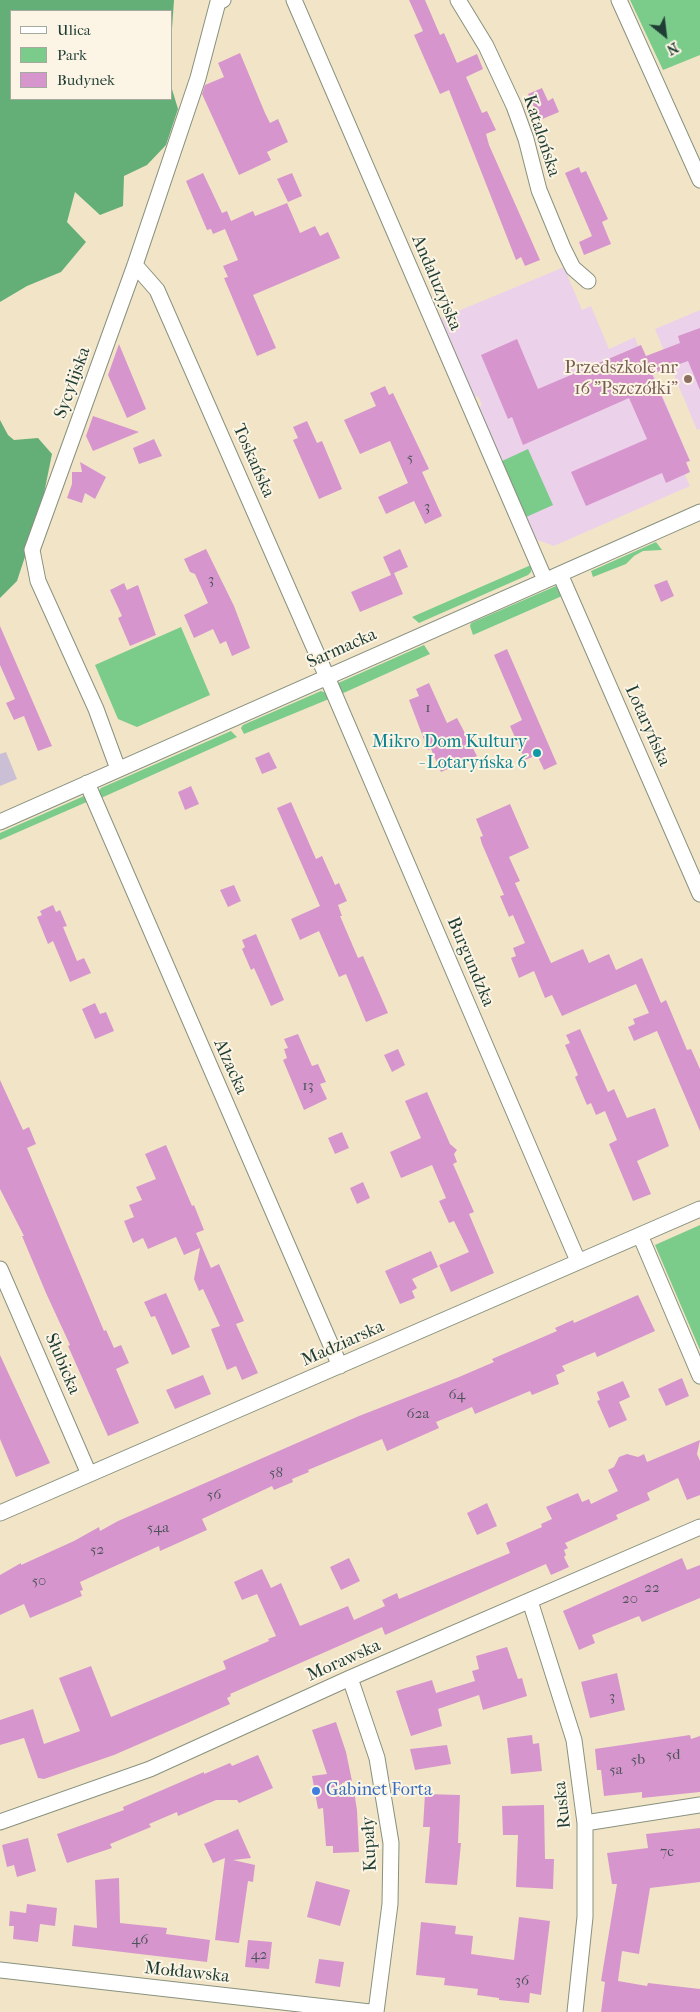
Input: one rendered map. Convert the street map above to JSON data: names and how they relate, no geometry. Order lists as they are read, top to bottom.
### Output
{
  "streets": {
    "street": [
      "Katalońska",
      "Andaluzyjska",
      "Sycylijska",
      "Toskańska",
      "Sarmacka",
      "Lotaryńska",
      "Burgundzka",
      "Alzacka",
      "Madziarska",
      "Słubicka",
      "Morawska",
      "Ruska",
      "Kupały",
      "Mołdawska"
    ]
  },
  "crossings": [
    ["Andaluzyjska", "Sarmacka"],
    ["Sycylijska", "Toskańska"],
    ["Sycylijska", "Sarmacka"],
    ["Toskańska", "Sarmacka"],
    ["Toskańska", "Burgundzka"],
    ["Sarmacka", "Lotaryńska"],
    ["Sarmacka", "Burgundzka"],
    ["Sarmacka", "Alzacka"],
    ["Burgundzka", "Madziarska"],
    ["Alzacka", "Madziarska"],
    ["Madziarska", "Słubicka"],
    ["Morawska", "Ruska"],
    ["Morawska", "Kupały"]
  ],
  "places": ["Przedszkole nr 16 \"Pszczółki\"", "Mikro Dom Kultury - Lotaryńska 6", "Gabinet Forta"],
  "house_numbers": [
    "5",
    "3",
    "3",
    "1",
    "13",
    "64",
    "62a",
    "58",
    "56",
    "54a",
    "52",
    "50",
    "22",
    "20",
    "3",
    "5d",
    "5b",
    "5a",
    "7c",
    "46",
    "42",
    "36"
  ],
  "legend": ["Ulica", "Park", "Budynek"],
  "north": "bottom right"
}
